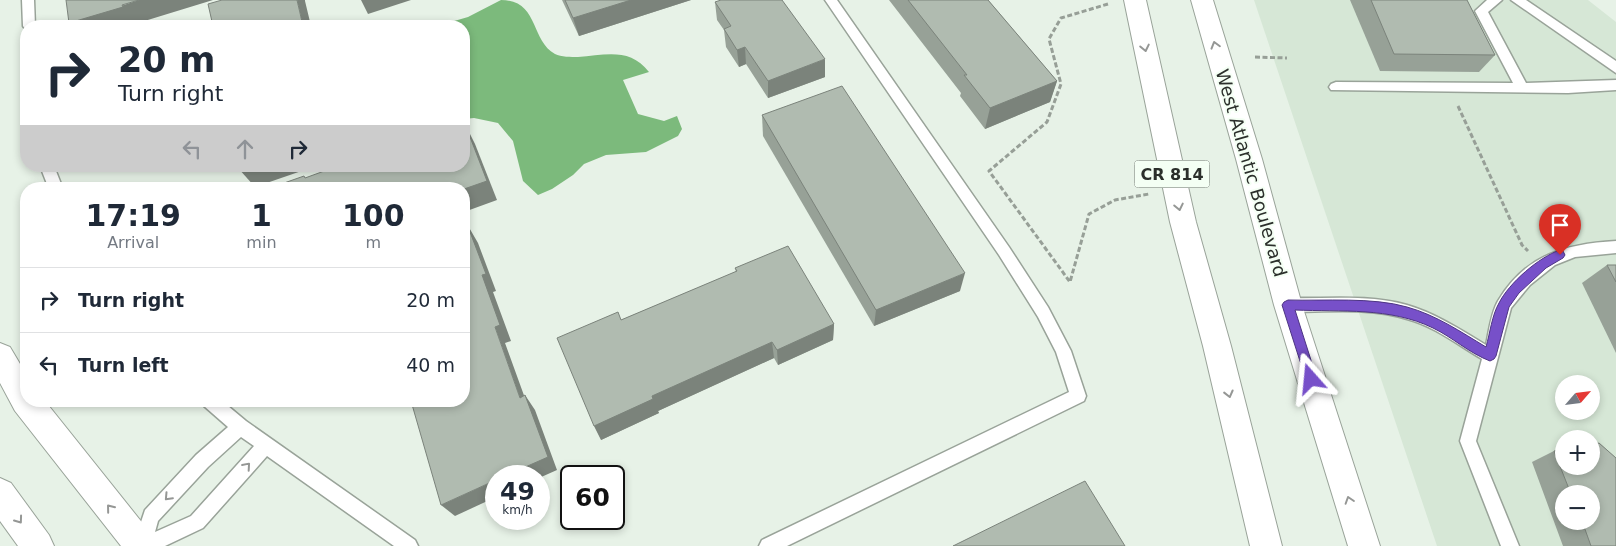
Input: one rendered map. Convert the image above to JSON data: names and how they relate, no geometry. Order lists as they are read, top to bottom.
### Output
{
  "streets": {
    "main road": ["West Atlantic Boulevard", "CR 814"]
  },
  "north": "top right",
  "page": {
    "turn": ["20 m", "Turn right"],
    "eta": [
      "17:19",
      "Arrival",
      "1",
      "min",
      "100",
      "m"
    ],
    "list": [
      {
        "name": "Turn right",
        "value": "20 m"
      },
      {
        "name": "Turn left",
        "value": "40 m"
      }
    ],
    "map_buttons": ["+", "−"],
    "speed": "49 km/h",
    "limit": "60"
  }
}
